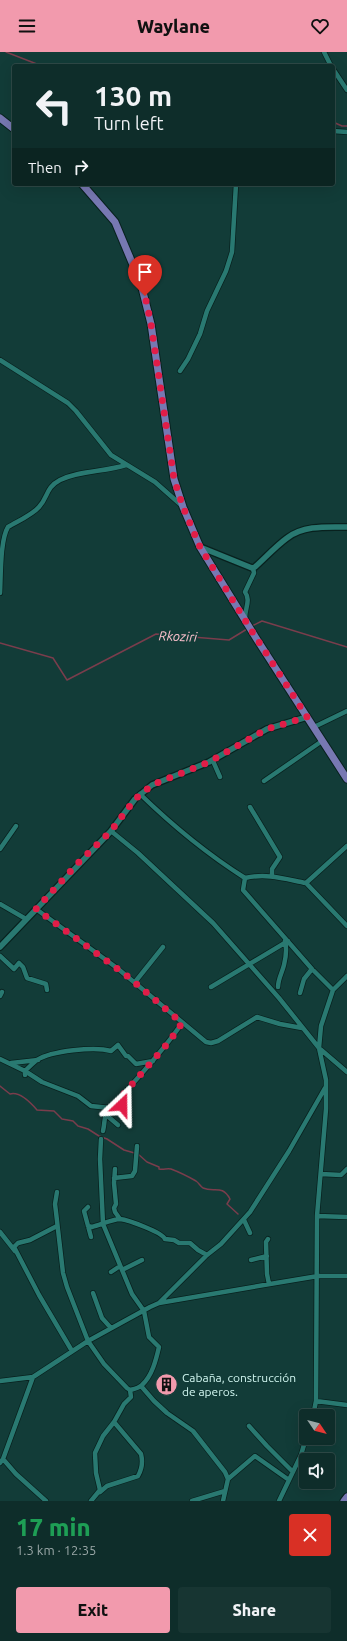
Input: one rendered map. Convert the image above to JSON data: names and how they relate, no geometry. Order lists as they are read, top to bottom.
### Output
{
  "water": ["Rkoziri"],
  "places": {
    "building": ["Cabaña, construcción de aperos."]
  },
  "north": "bottom right",
  "page": {
    "header": "Waylane",
    "turn": ["130 m", "Turn left"],
    "then": "Then",
    "heading": ["17 min", "1.3 km · 12:35"],
    "buttons": ["Exit", "Share"]
  }
}
